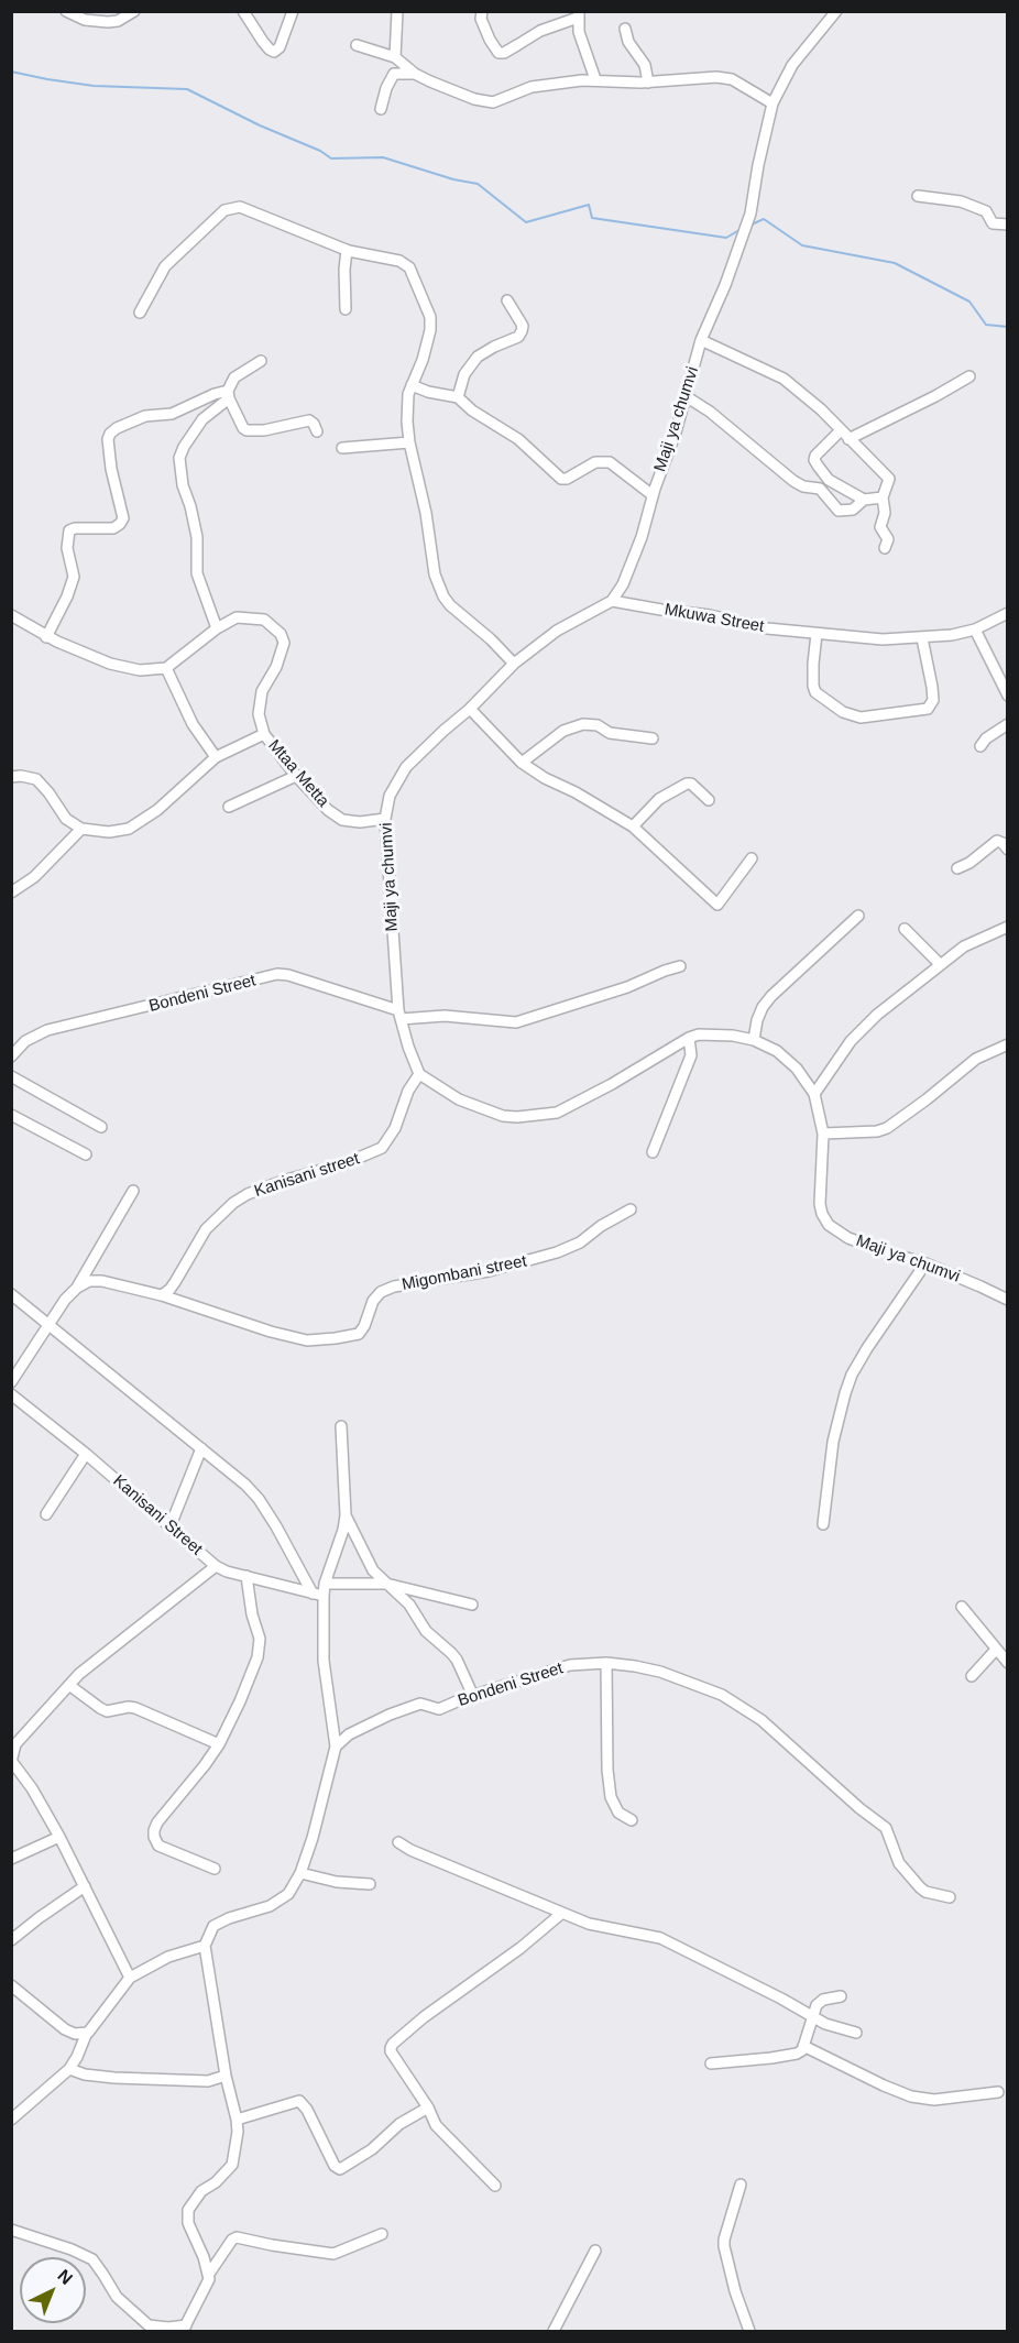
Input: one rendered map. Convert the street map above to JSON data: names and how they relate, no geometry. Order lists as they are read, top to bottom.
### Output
{
  "streets": {
    "street": [
      "Maji ya chumvi",
      "Mkuwa Street",
      "Mtaa Metta",
      "Bondeni Street",
      "Kanisani street",
      "Migombani street",
      "Kanisani Street"
    ]
  },
  "crossings": [
    ["Maji ya chumvi", "Mkuwa Street"],
    ["Maji ya chumvi", "Mtaa Metta"],
    ["Maji ya chumvi", "Bondeni Street"],
    ["Maji ya chumvi", "Kanisani street"],
    ["Kanisani street", "Migombani street"]
  ],
  "north": "top right"
}
